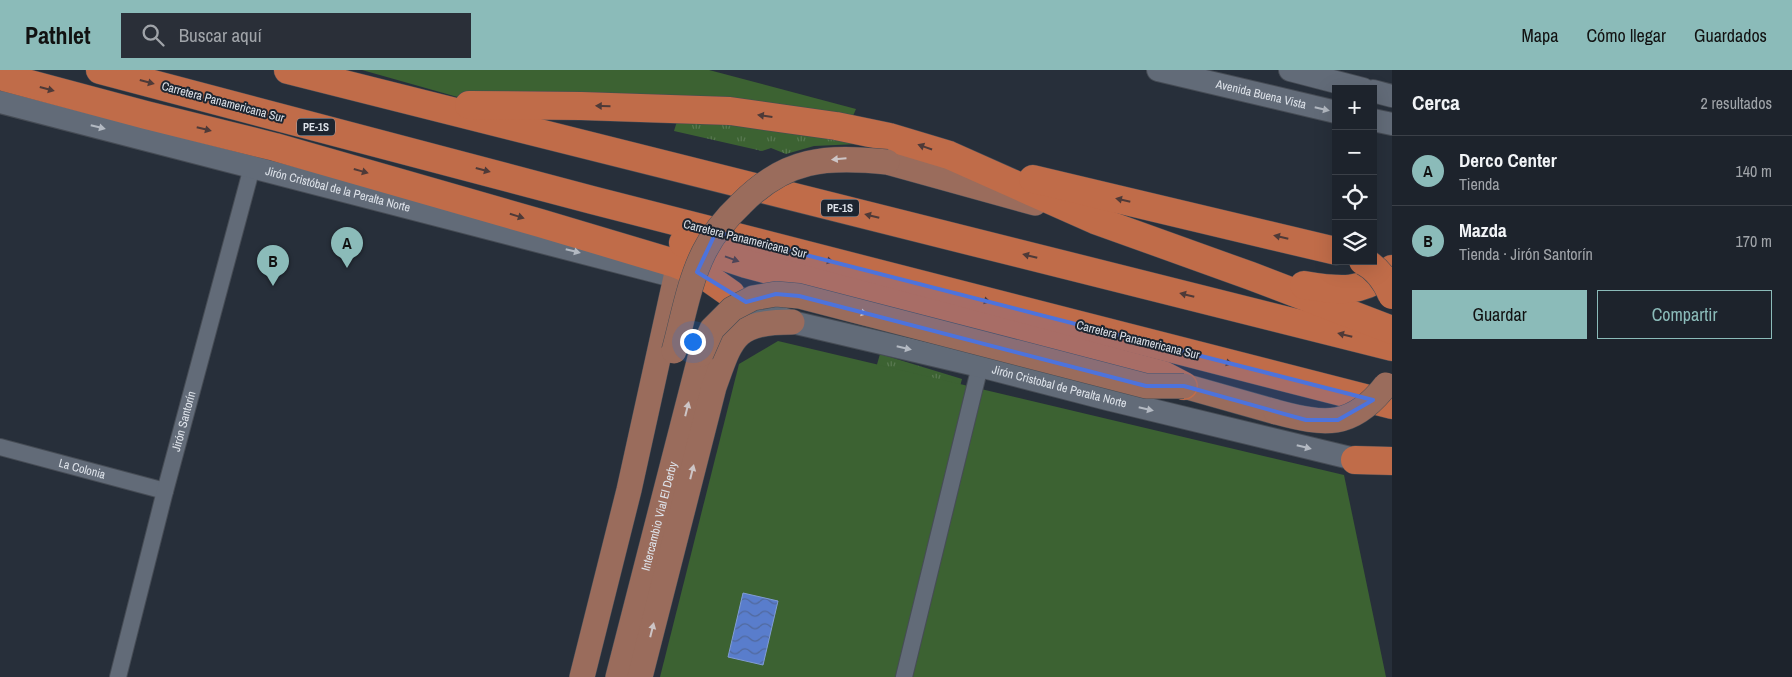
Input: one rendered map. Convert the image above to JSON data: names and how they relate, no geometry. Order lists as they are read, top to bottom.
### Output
{
  "streets": {
    "highway": ["Carretera Panamericana Sur", "PE-1S"],
    "main road": ["Intercambio Vial El Derby"],
    "street": [
      "Avenida Buena Vista",
      "Jirón Cristóbal de la Peralta Norte",
      "Jirón Cristobal de Peralta Norte",
      "Jirón Santorín",
      "La Colonia"
    ]
  },
  "crossings": [
    ["Jirón Cristóbal de la Peralta Norte", "Jirón Cristobal de Peralta Norte"],
    ["Jirón Cristóbal de la Peralta Norte", "Jirón Santorín"],
    ["Jirón Santorín", "La Colonia"]
  ],
  "one_way": ["Jirón Cristóbal de la Peralta Norte", "Jirón Cristobal de Peralta Norte"],
  "page": {
    "header": "Pathlet",
    "search": "Buscar aquí",
    "nav": ["Mapa", "Cómo llegar", "Guardados"],
    "heading": ["Cerca", "2 resultados"],
    "map_buttons": ["+", "−"],
    "list": [
      {
        "mark": "A",
        "name": "Derco Center",
        "note": "Tienda",
        "value": "140 m"
      },
      {
        "mark": "B",
        "name": "Mazda",
        "note": "Tienda · Jirón Santorín",
        "value": "170 m"
      }
    ],
    "pins": ["A", "B"],
    "buttons": ["Guardar", "Compartir"]
  }
}
